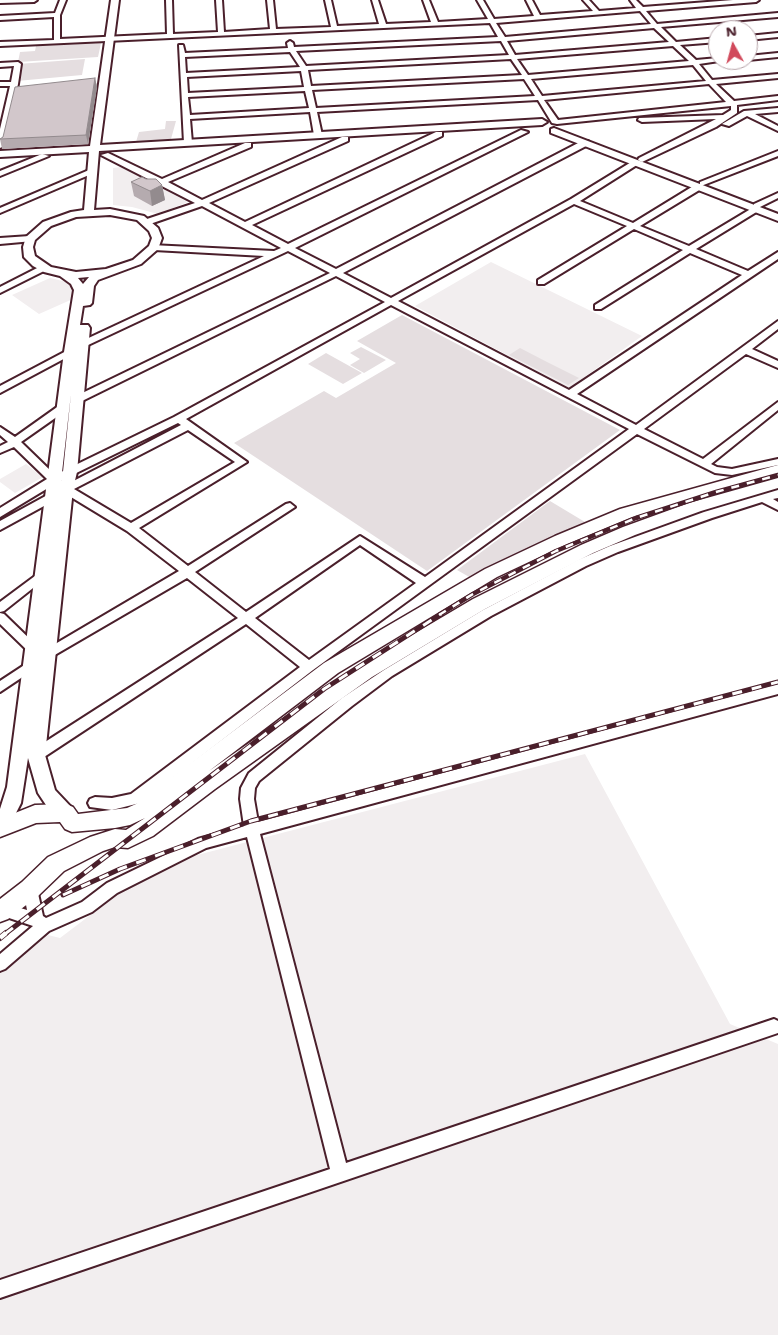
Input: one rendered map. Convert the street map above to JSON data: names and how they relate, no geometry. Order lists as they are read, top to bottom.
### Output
{
  "north": "top"
}
